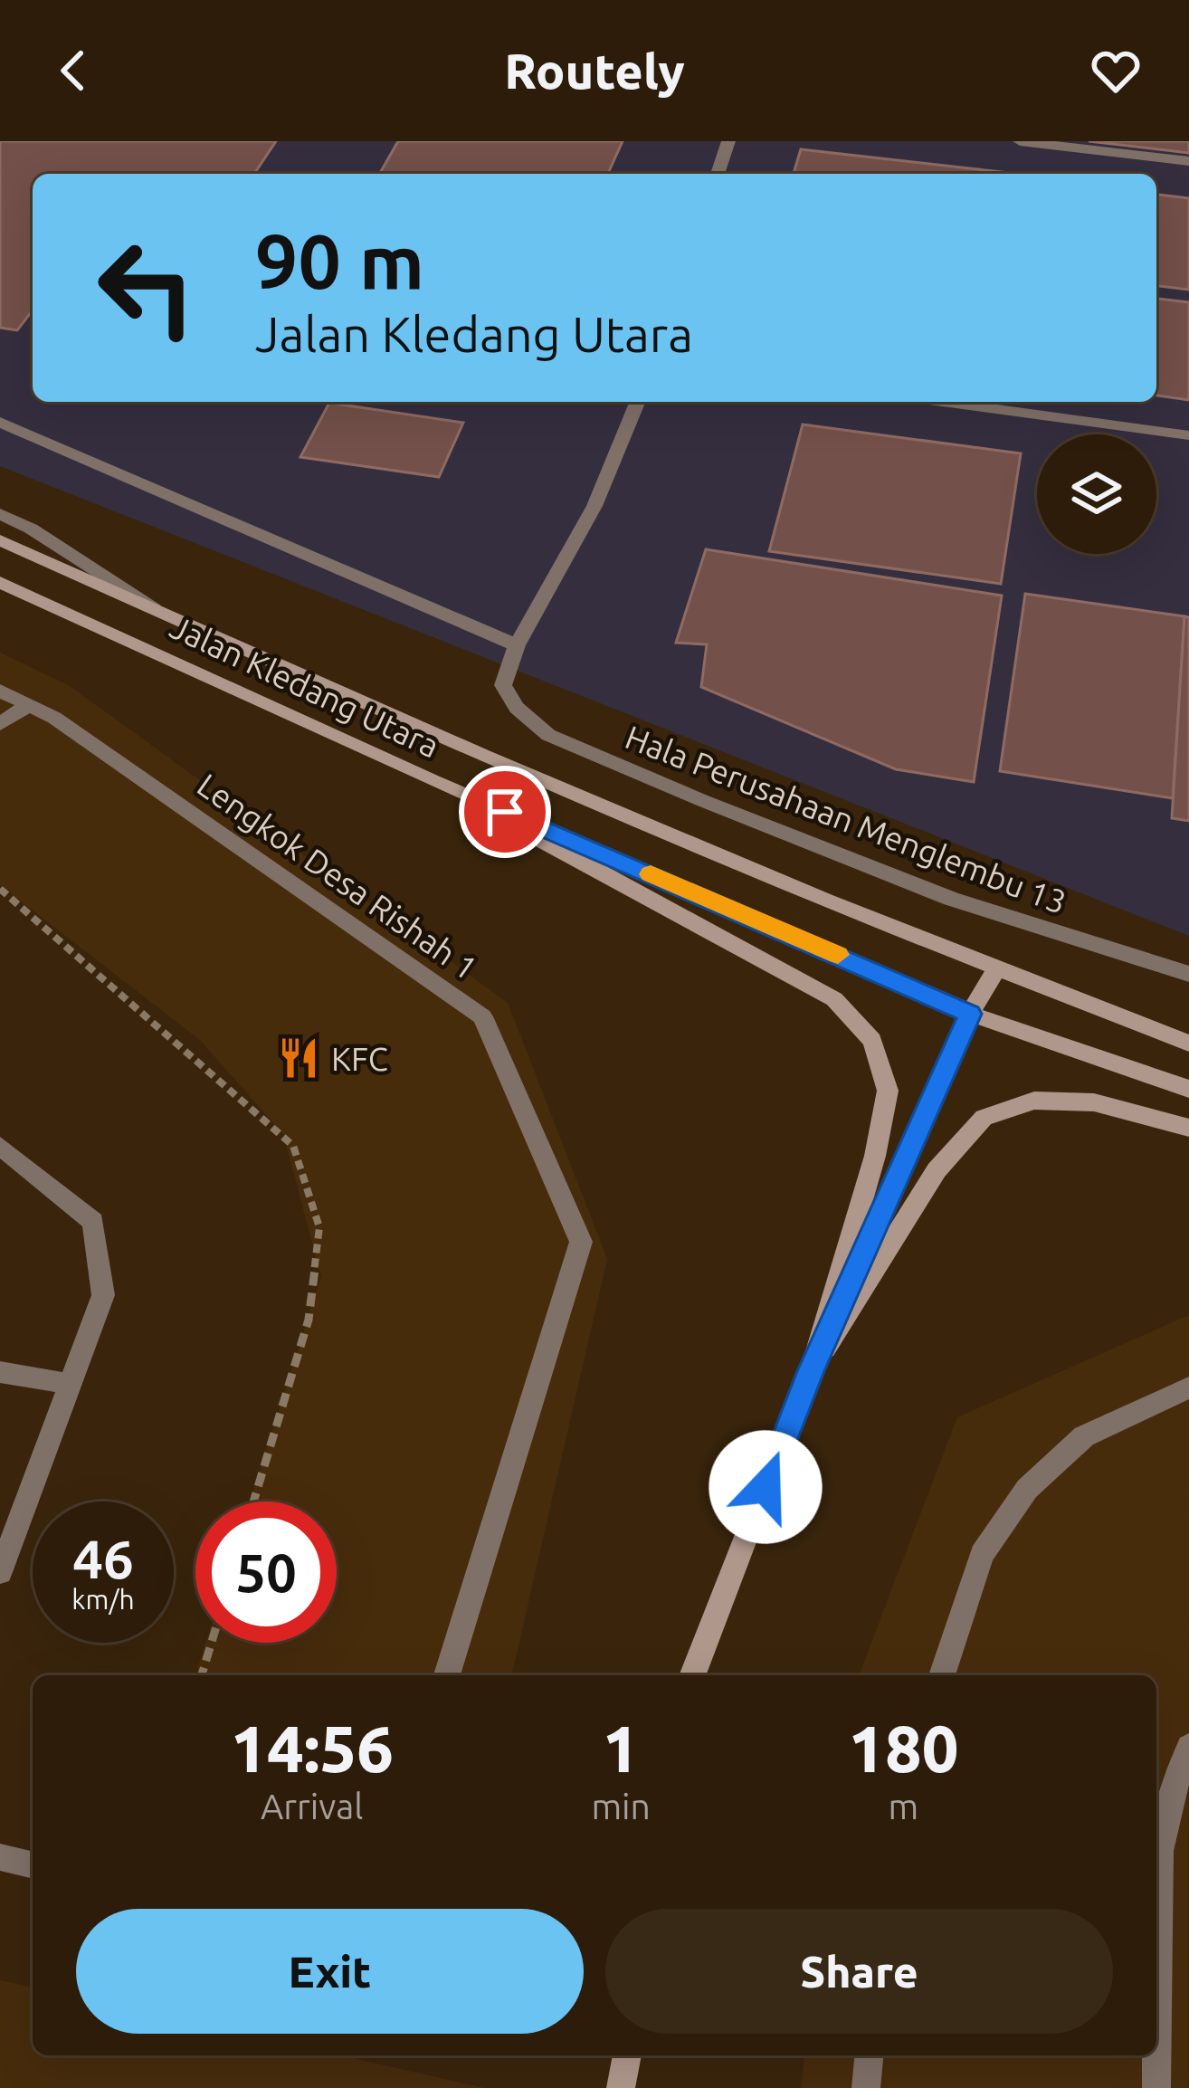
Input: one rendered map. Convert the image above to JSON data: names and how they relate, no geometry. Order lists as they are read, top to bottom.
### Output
{
  "streets": {
    "main road": ["Jalan Kledang Utara"],
    "street": ["Hala Perusahaan Menglembu 13", "Lengkok Desa Rishah 1"]
  },
  "places": {
    "restaurant": ["KFC"]
  },
  "page": {
    "header": "Routely",
    "turn": ["90 m", "Jalan Kledang Utara"],
    "speed": "46 km/h",
    "limit": "50",
    "eta": [
      "14:56",
      "Arrival",
      "1",
      "min",
      "180",
      "m"
    ],
    "buttons": ["Exit", "Share"]
  }
}
